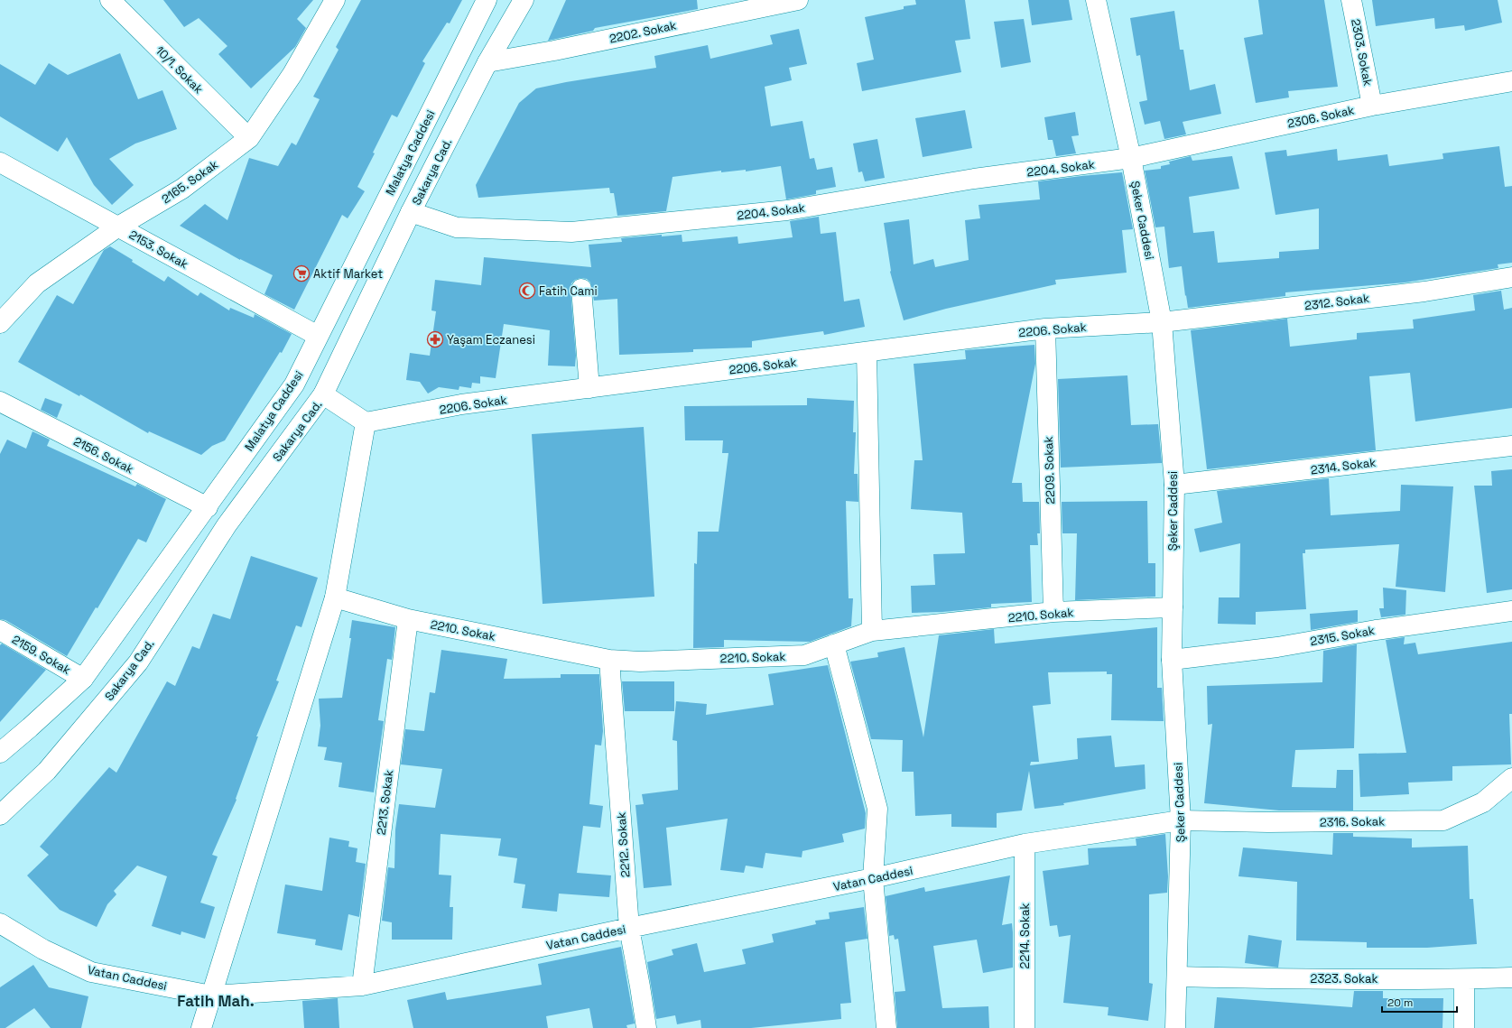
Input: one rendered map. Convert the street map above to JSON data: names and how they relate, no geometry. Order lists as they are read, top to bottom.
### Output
{
  "streets": {
    "street": [
      "2202. Sokak",
      "2303. Sokak",
      "10/1. Sokak",
      "2306. Sokak",
      "Malatya Caddesi",
      "2204. Sokak",
      "Sakarya Cad.",
      "2165. Sokak",
      "Şeker Caddesi",
      "2153. Sokak",
      "2312. Sokak",
      "2206. Sokak",
      "2156. Sokak",
      "2314. Sokak",
      "2209. Sokak",
      "2210. Sokak",
      "2315. Sokak",
      "2159. Sokak",
      "2213. Sokak",
      "2316. Sokak",
      "2212. Sokak",
      "Vatan Caddesi",
      "2214. Sokak",
      "2323. Sokak"
    ]
  },
  "crossings": [
    ["2202. Sokak", "Sakarya Cad."],
    ["2303. Sokak", "2306. Sokak"],
    ["10/1. Sokak", "2165. Sokak"],
    ["2306. Sokak", "2204. Sokak"],
    ["2306. Sokak", "Şeker Caddesi"],
    ["Malatya Caddesi", "2153. Sokak"],
    ["Malatya Caddesi", "2156. Sokak"],
    ["Malatya Caddesi", "2159. Sokak"],
    ["2204. Sokak", "Sakarya Cad."],
    ["2204. Sokak", "Şeker Caddesi"],
    ["2165. Sokak", "2153. Sokak"],
    ["Şeker Caddesi", "2312. Sokak"],
    ["Şeker Caddesi", "2206. Sokak"],
    ["Şeker Caddesi", "2314. Sokak"],
    ["Şeker Caddesi", "2210. Sokak"],
    ["Şeker Caddesi", "2315. Sokak"],
    ["Şeker Caddesi", "2316. Sokak"],
    ["Şeker Caddesi", "Vatan Caddesi"],
    ["Şeker Caddesi", "2323. Sokak"],
    ["2312. Sokak", "2206. Sokak"],
    ["2206. Sokak", "2209. Sokak"],
    ["2209. Sokak", "2210. Sokak"],
    ["2210. Sokak", "2213. Sokak"],
    ["2210. Sokak", "2212. Sokak"],
    ["2213. Sokak", "Vatan Caddesi"],
    ["2316. Sokak", "Vatan Caddesi"],
    ["2212. Sokak", "Vatan Caddesi"],
    ["Vatan Caddesi", "2214. Sokak"]
  ],
  "districts": ["Fatih Mah."],
  "places": {
    "supermarket": ["Aktif Market"],
    "mosque": ["Fatih Cami"],
    "pharmacy": ["Yaşam Eczanesi"]
  },
  "scale_bar": "20 m"
}
